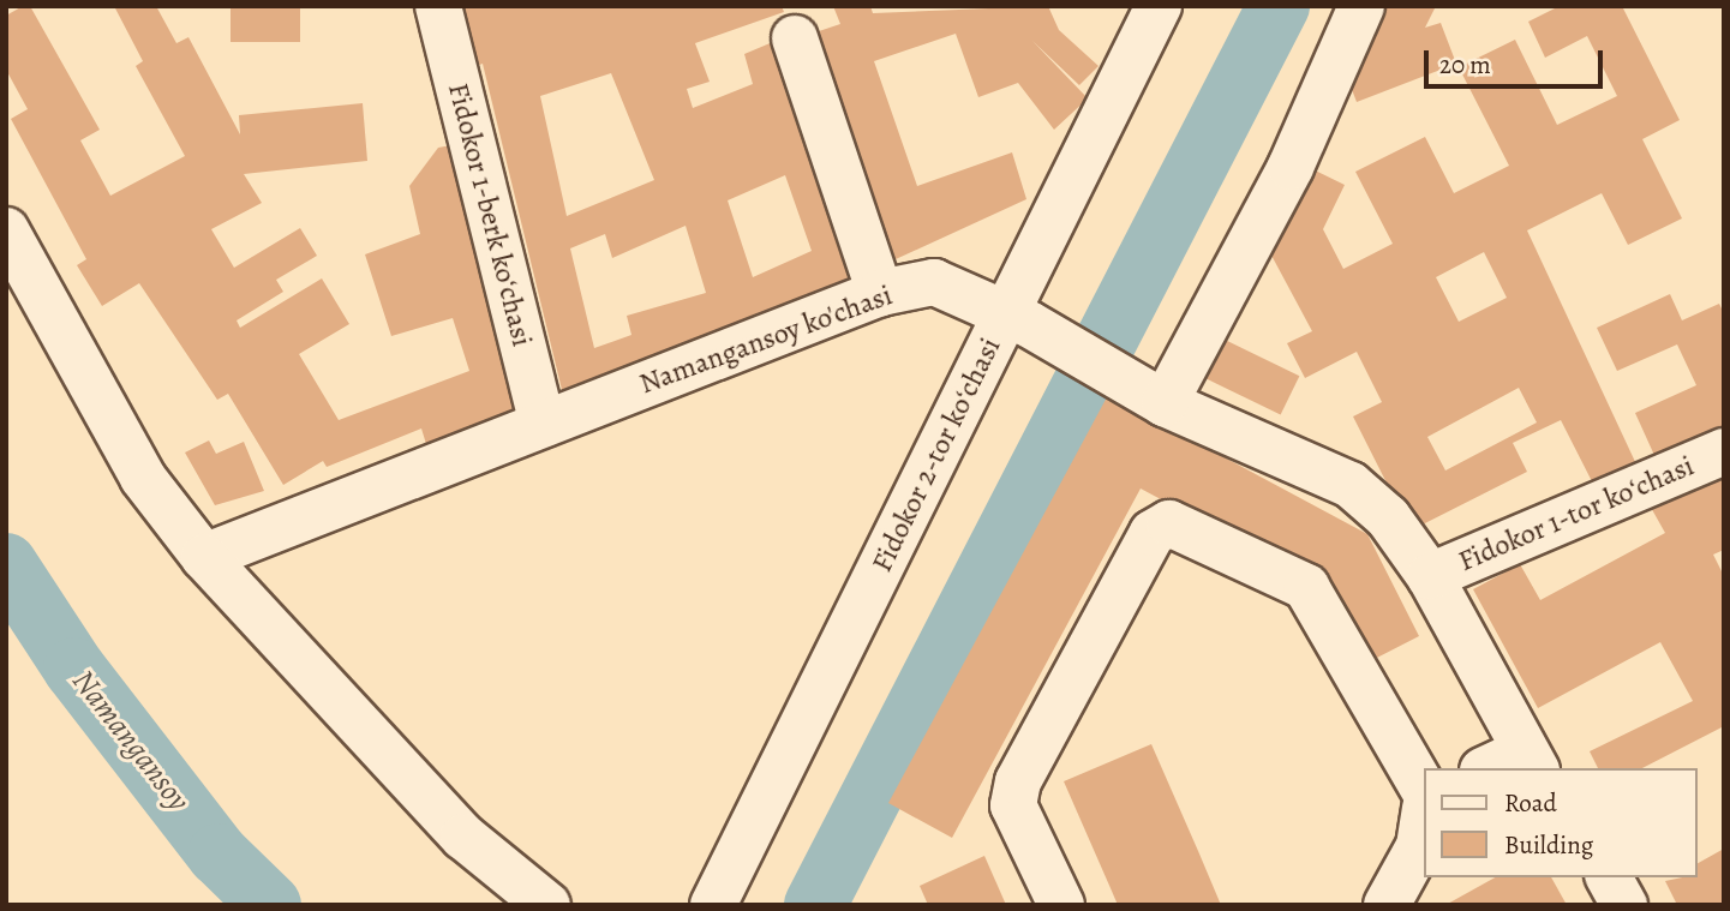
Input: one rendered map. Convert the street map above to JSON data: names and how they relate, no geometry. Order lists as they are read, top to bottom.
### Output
{
  "streets": {
    "street": [
      "Fidokor 1-berk koʻchasi",
      "Namangansoy ko'chasi",
      "Fidokor 2-tor koʻchasi",
      "Fidokor 1-tor koʻchasi"
    ]
  },
  "crossings": [
    ["Fidokor 1-berk koʻchasi", "Namangansoy ko'chasi"],
    ["Namangansoy ko'chasi", "Fidokor 2-tor koʻchasi"],
    ["Namangansoy ko'chasi", "Fidokor 1-tor koʻchasi"]
  ],
  "water": ["Namangansoy"],
  "legend": ["Road", "Building"],
  "scale_bar": "20 m"
}
